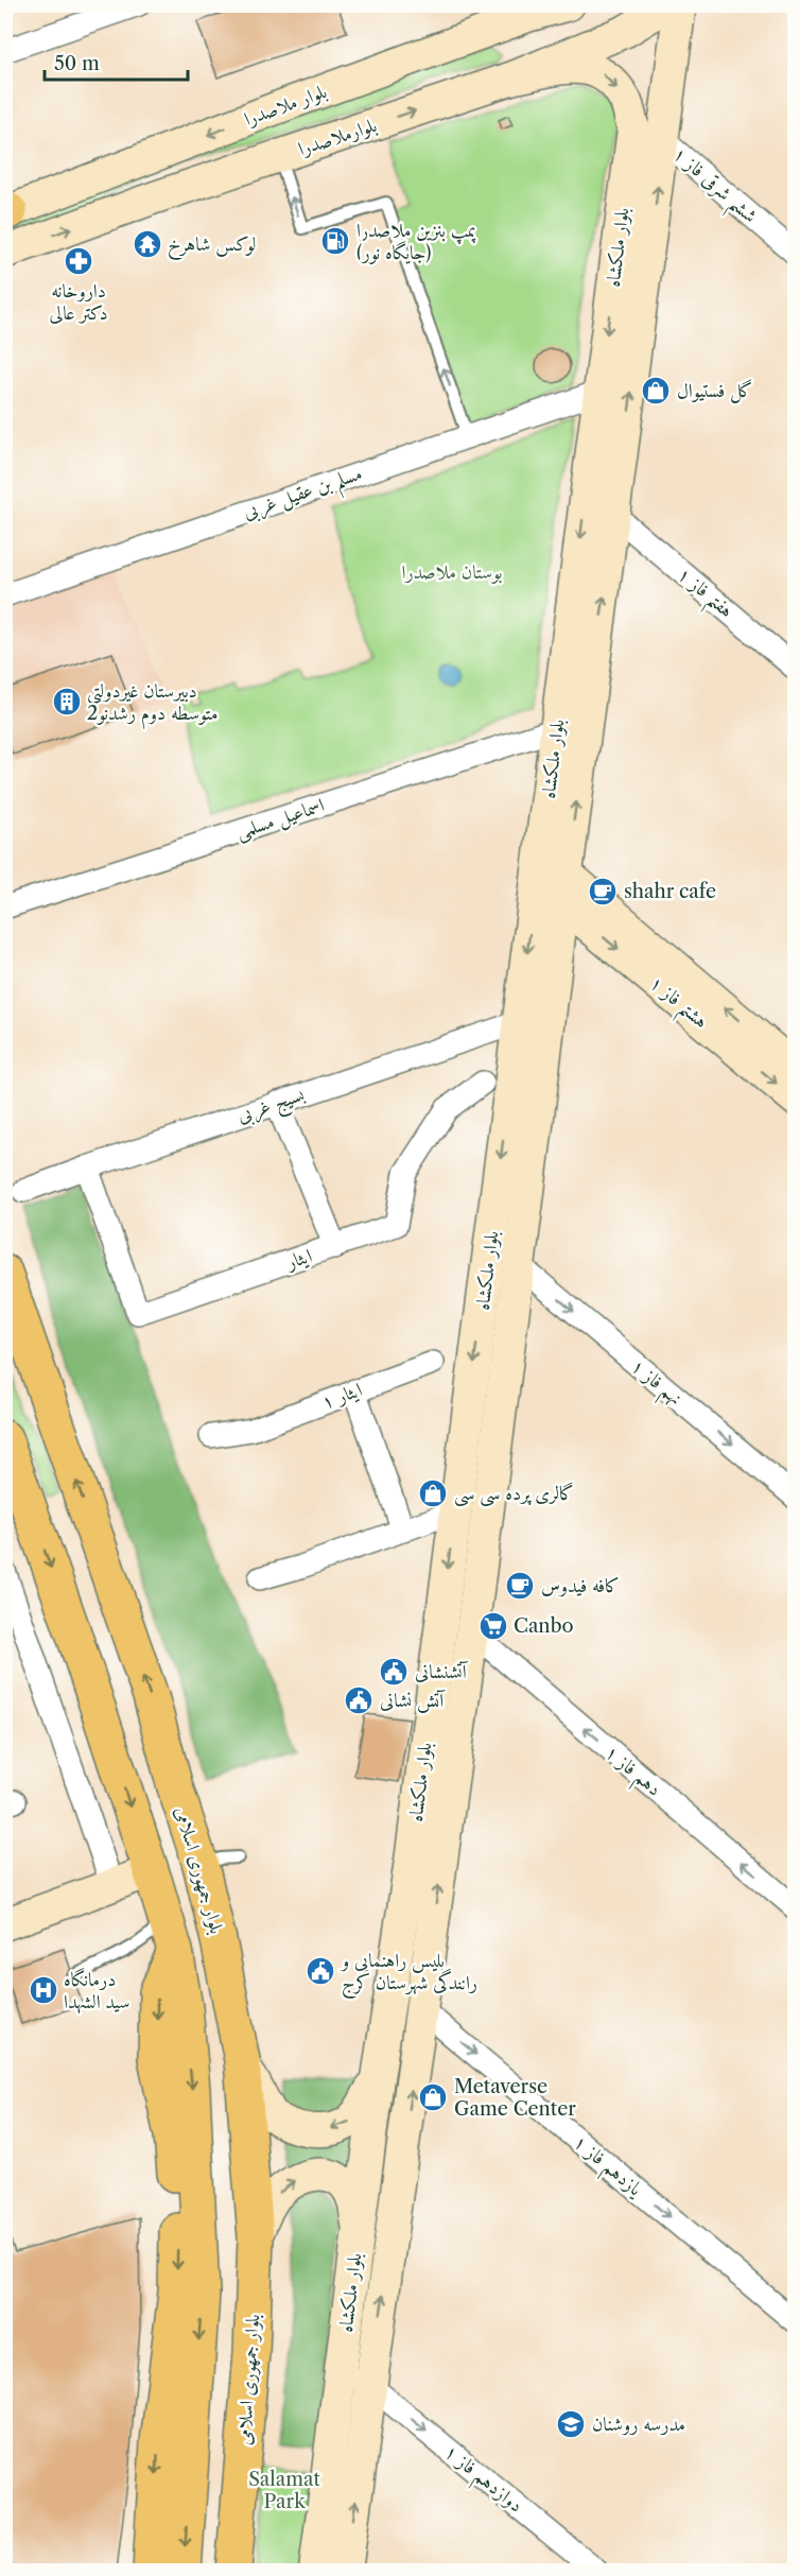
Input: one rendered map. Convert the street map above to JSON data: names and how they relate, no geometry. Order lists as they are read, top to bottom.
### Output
{
  "streets": {
    "main road": [
      "بلوار ملاصدرا",
      "بلوارملاصدرا",
      "بلوار ملکشاه",
      "هشتم فاز ۱",
      "بلوار جمهوری اسلامی"
    ],
    "street": [
      "ششم شرقی فاز ۱",
      "مسلم بن عقیل غربی",
      "هفتم فاز ۱",
      "اسماعیل مسلمی",
      "بسیج غربی",
      "ایثار",
      "نهم فاز ۱",
      "ایثار ۱",
      "دهم فاز ۱",
      "یازدهم فاز ۱",
      "دوازدهم فاز ۱"
    ]
  },
  "crossings": [
    ["بلوارملاصدرا", "بلوار ملکشاه"],
    ["ششم شرقی فاز ۱", "بلوار ملکشاه"],
    ["بلوار ملکشاه", "مسلم بن عقیل غربی"],
    ["بلوار ملکشاه", "هفتم فاز ۱"],
    ["بلوار ملکشاه", "اسماعیل مسلمی"],
    ["بلوار ملکشاه", "هشتم فاز ۱"],
    ["بلوار ملکشاه", "بسیج غربی"],
    ["بلوار ملکشاه", "نهم فاز ۱"],
    ["بلوار ملکشاه", "دهم فاز ۱"],
    ["بلوار ملکشاه", "یازدهم فاز ۱"],
    ["بلوار ملکشاه", "دوازدهم فاز ۱"],
    ["بسیج غربی", "ایثار"]
  ],
  "one_way": [
    "بلوار ملاصدرا",
    "بلوارملاصدرا",
    "نهم فاز ۱",
    "دهم فاز ۱",
    "یازدهم فاز ۱",
    "دوازدهم فاز ۱"
  ],
  "parks": ["بوستان ملاصدرا", "Salamat Park"],
  "places": {
    "fuel station": ["پمپ بنزین ملاصدرا (جایگاه نور)"],
    "temple": ["لوکس شاهرخ"],
    "pharmacy": ["داروخانه دکتر عالی"],
    "shop": ["گل فستیوال", "گالری پرده سی سی", "Metaverse Game Center"],
    "building": ["دبیرستان غیردولتی متوسطه دوم رشدنو2"],
    "cafe": ["shahr cafe", "كافه فيدوس"],
    "supermarket": ["Canbo"],
    "public building": ["آتشنشانی", "آتش نشانی", "پلیس راهنمایی و رانندگی شهرستان کرج"],
    "hospital": ["درمانگاه سید الشهدا"],
    "school or university": ["مدرسه روشنان"]
  },
  "scale_bar": "50 m"
}
